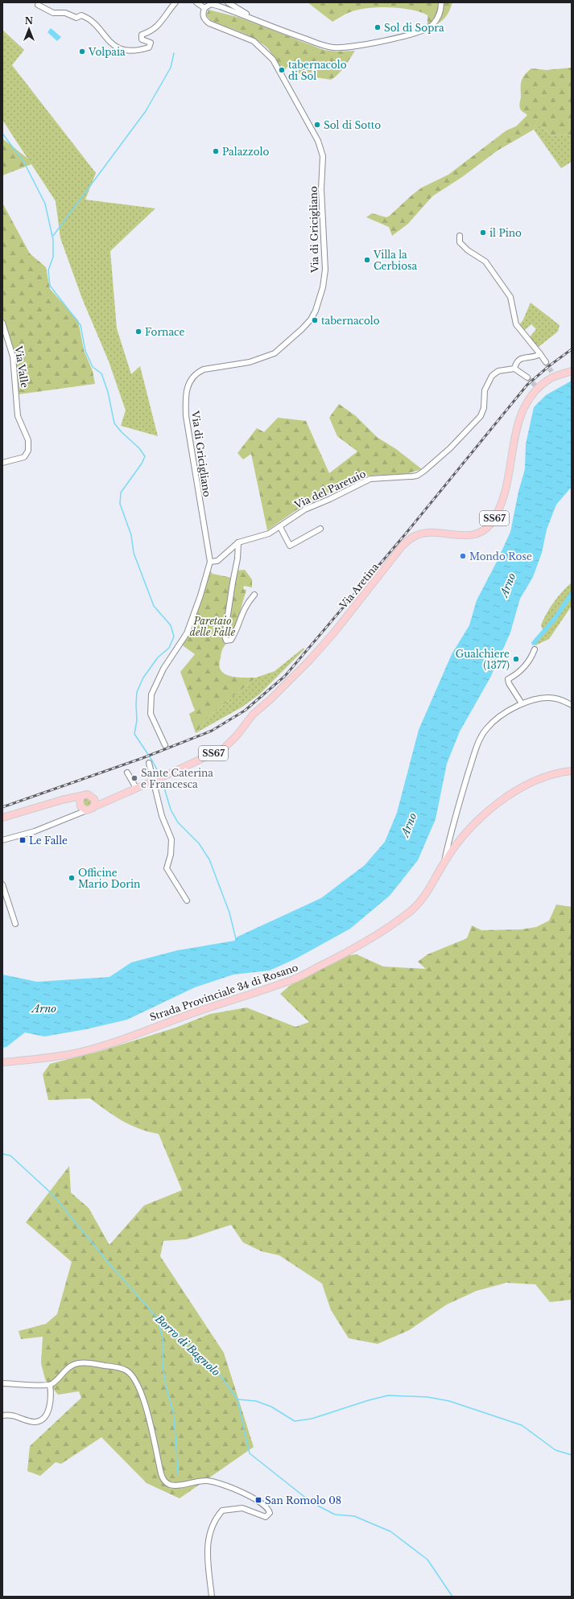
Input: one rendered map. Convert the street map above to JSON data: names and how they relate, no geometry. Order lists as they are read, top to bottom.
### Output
{
  "streets": {
    "main road": ["SS67", "Via Aretina", "Strada Provinciale 34 di Rosano"],
    "street": ["Via di Gricigliano", "Via Valle", "Via del Paretaio"]
  },
  "crossings": [
    ["Via di Gricigliano", "Via del Paretaio"]
  ],
  "water": ["Arno", "Borro di Bagnolo"],
  "parks": ["Paretaio delle Falle"],
  "places": {
    "other": [
      "Sol di Sopra",
      "Volpaia",
      "tabernacolo di Sol",
      "Sol di Sotto",
      "Palazzolo",
      "il Pino",
      "Villa la Cerbiosa",
      "tabernacolo",
      "Fornace",
      "Mondo Rose",
      "Gualchiere (1377)",
      "Sante Caterina e Francesca",
      "Officine Mario Dorin"
    ],
    "transit": ["Le Falle", "San Romolo 08"]
  },
  "north": "top"
}
